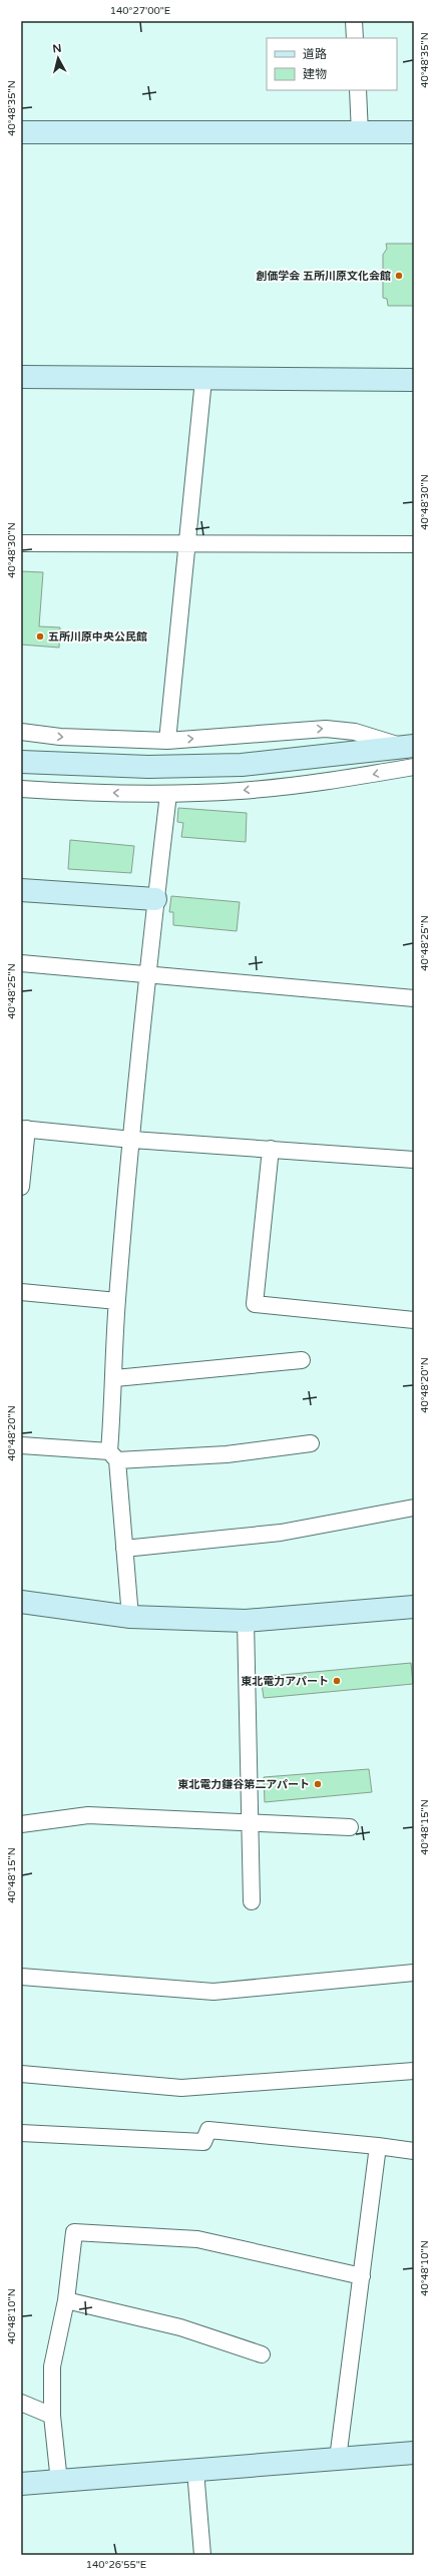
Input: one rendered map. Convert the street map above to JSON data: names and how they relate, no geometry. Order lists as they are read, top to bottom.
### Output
{
  "places": [
    "創価学会 五所川原文化会館",
    "五所川原中央公民館",
    "東北電力アパート",
    "東北電力鎌谷第二アパート"
  ],
  "legend": ["道路", "建物"],
  "north": "top",
  "coordinates": [
    "140°27'00\"E",
    "40°48'35\"N",
    "40°48'30\"N",
    "40°48'25\"N",
    "40°48'20\"N",
    "40°48'15\"N",
    "40°48'10\"N",
    "140°26'55\"E"
  ]
}
